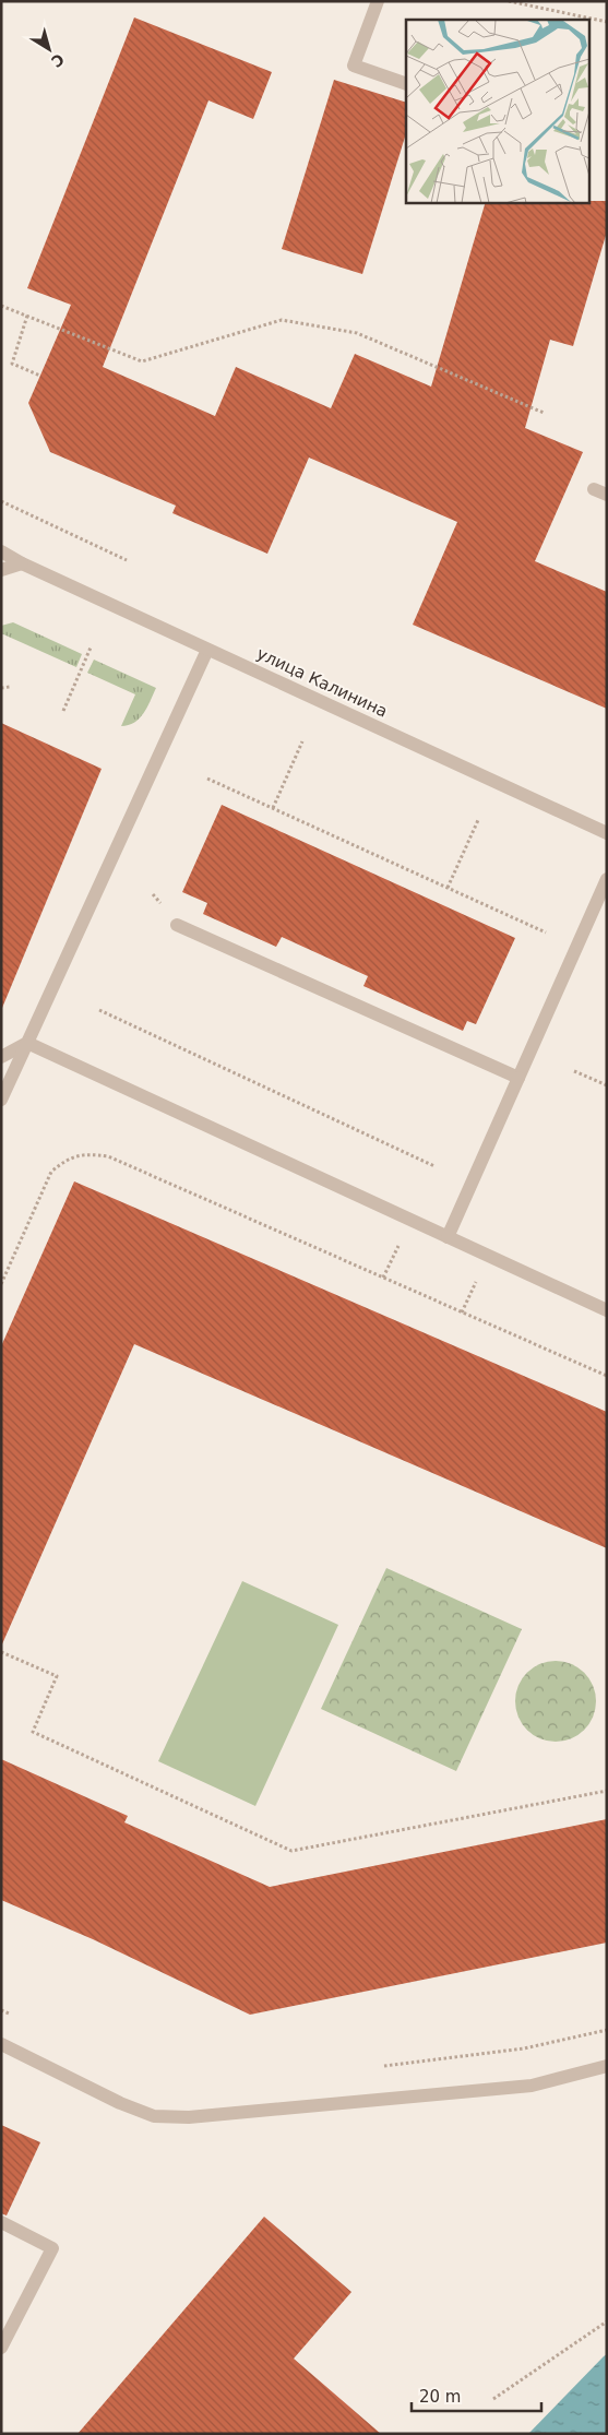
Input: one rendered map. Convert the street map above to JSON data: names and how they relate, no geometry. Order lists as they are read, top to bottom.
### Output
{
  "streets": {
    "street": ["улица Калинина"]
  },
  "scale_bar": "20 m",
  "north": "bottom right"
}
